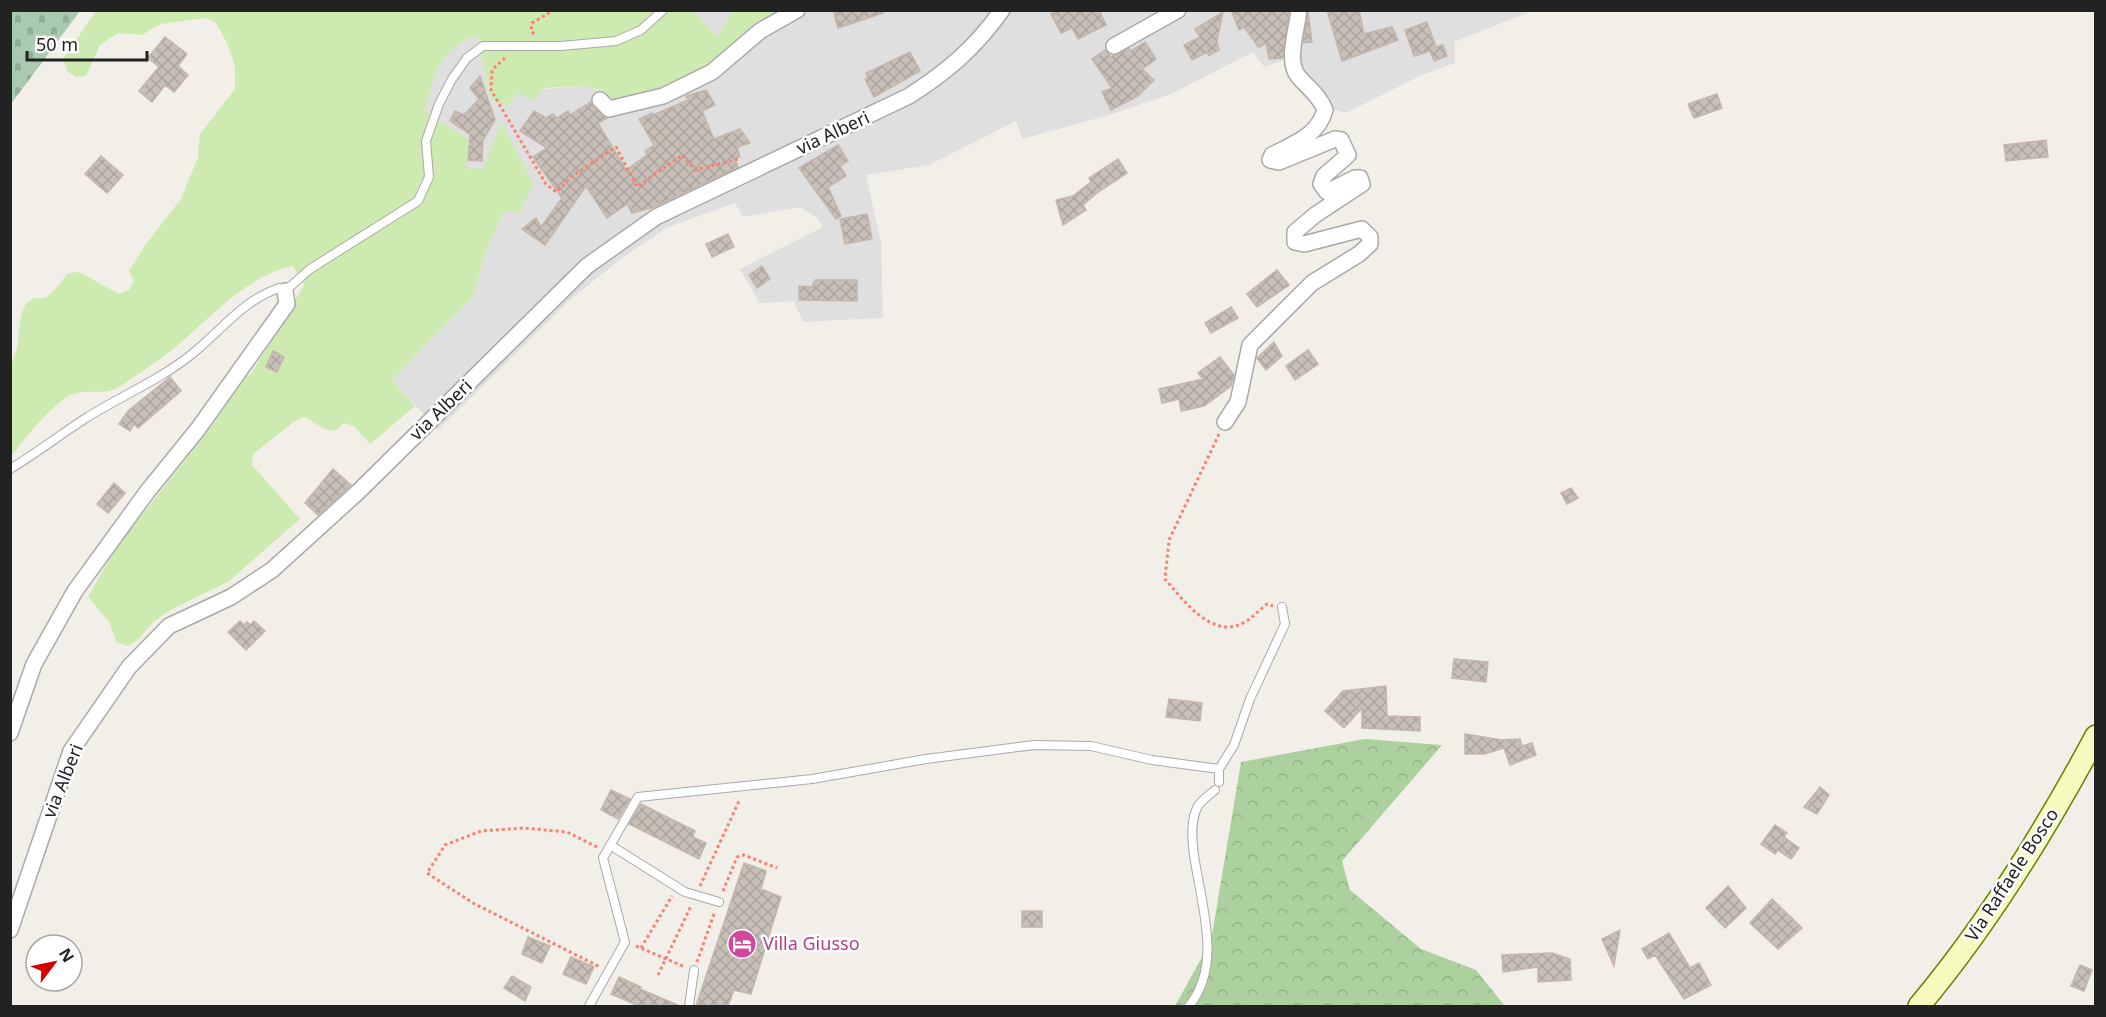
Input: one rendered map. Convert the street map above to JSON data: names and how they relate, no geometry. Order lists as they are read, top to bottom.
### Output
{
  "streets": {
    "street": ["via Alberi", "Via Raffaele Bosco"]
  },
  "places": {
    "hotel": ["Villa Giusso"]
  },
  "scale_bar": "50 m",
  "north": "top right"
}
